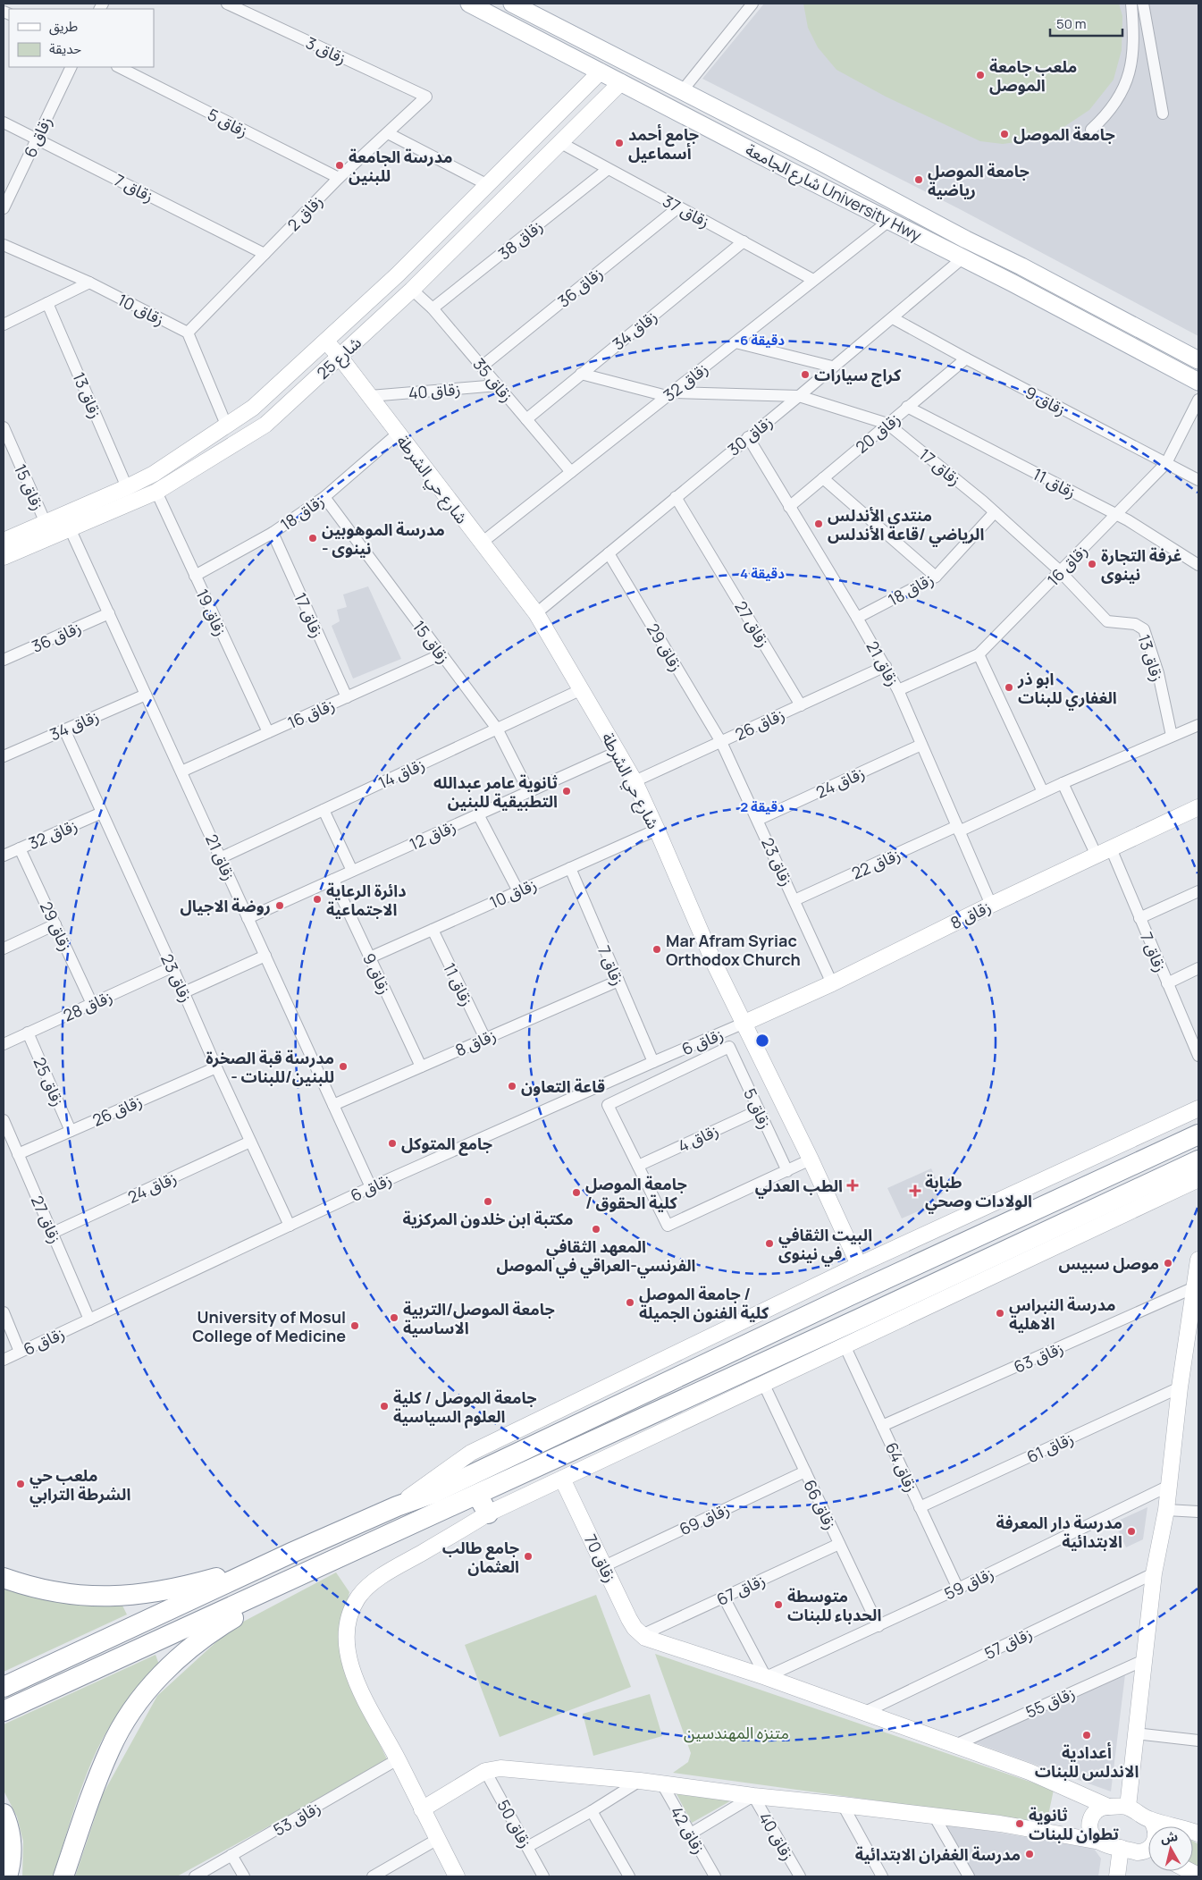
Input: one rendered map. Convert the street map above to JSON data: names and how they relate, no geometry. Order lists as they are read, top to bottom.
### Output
{
  "streets": {
    "main road": ["شارع الجامعة University Hwy"],
    "street": [
      "زقاق 3",
      "زقاق 5",
      "زقاق 6",
      "زقاق 7",
      "زقاق 37",
      "زقاق 2",
      "زقاق 38",
      "زقاق 36",
      "زقاق 10",
      "زقاق 34",
      "شارع 25",
      "زقاق 35",
      "زقاق 32",
      "زقاق 40",
      "زقاق 13",
      "زقاق 9",
      "زقاق 20",
      "زقاق 30",
      "زقاق 17",
      "شارع حي الشرطة",
      "زقاق 11",
      "زقاق 15",
      "زقاق 18",
      "زقاق 16",
      "زقاق 19",
      "زقاق 27",
      "زقاق 29",
      "زقاق 21",
      "زقاق 26",
      "زقاق 14",
      "زقاق 24",
      "زقاق 12",
      "زقاق 23",
      "زقاق 22",
      "زقاق 8",
      "زقاق 28",
      "زقاق 25",
      "زقاق 4",
      "زقاق 63",
      "زقاق 61",
      "زقاق 64",
      "زقاق 66",
      "زقاق 69",
      "زقاق 70",
      "زقاق 59",
      "زقاق 67",
      "زقاق 57",
      "زقاق 55",
      "زقاق 53",
      "زقاق 50",
      "زقاق 42"
    ]
  },
  "crossings": [
    ["زقاق 3", "زقاق 2"],
    ["زقاق 5", "زقاق 2"],
    ["زقاق 5", "زقاق 4"],
    ["زقاق 6", "زقاق 7"],
    ["زقاق 6", "شارع حي الشرطة"],
    ["زقاق 6", "زقاق 27"],
    ["زقاق 6", "زقاق 21"],
    ["زقاق 6", "زقاق 23"],
    ["زقاق 6", "زقاق 8"],
    ["زقاق 7", "زقاق 2"],
    ["زقاق 7", "زقاق 10"],
    ["زقاق 7", "زقاق 8"],
    ["شارع الجامعة University Hwy", "شارع 25"],
    ["شارع الجامعة University Hwy", "زقاق 32"],
    ["شارع الجامعة University Hwy", "زقاق 30"],
    ["زقاق 37", "زقاق 38"],
    ["زقاق 37", "زقاق 36"],
    ["زقاق 37", "زقاق 34"],
    ["زقاق 37", "شارع 25"],
    ["زقاق 37", "زقاق 32"],
    ["زقاق 2", "زقاق 10"],
    ["زقاق 38", "زقاق 35"],
    ["زقاق 36", "زقاق 35"],
    ["زقاق 36", "زقاق 21"],
    ["زقاق 10", "زقاق 9"],
    ["زقاق 10", "شارع حي الشرطة"],
    ["زقاق 10", "زقاق 11"],
    ["زقاق 34", "زقاق 35"],
    ["زقاق 34", "زقاق 17"],
    ["زقاق 34", "زقاق 21"],
    ["زقاق 34", "زقاق 23"],
    ["شارع 25", "زقاق 35"],
    ["شارع 25", "زقاق 13"],
    ["شارع 25", "شارع حي الشرطة"],
    ["شارع 25", "زقاق 15"],
    ["شارع 25", "زقاق 19"],
    ["شارع 25", "زقاق 21"],
    ["زقاق 35", "زقاق 32"],
    ["زقاق 35", "زقاق 40"],
    ["زقاق 32", "زقاق 17"],
    ["زقاق 32", "شارع حي الشرطة"],
    ["زقاق 32", "زقاق 29"],
    ["زقاق 32", "زقاق 23"],
    ["زقاق 40", "شارع حي الشرطة"],
    ["زقاق 13", "زقاق 17"],
    ["زقاق 13", "زقاق 16"],
    ["زقاق 13", "زقاق 22"],
    ["زقاق 9", "زقاق 20"],
    ["زقاق 9", "زقاق 30"],
    ["زقاق 9", "زقاق 16"],
    ["زقاق 9", "زقاق 12"],
    ["زقاق 9", "زقاق 8"],
    ["زقاق 20", "زقاق 17"],
    ["زقاق 20", "زقاق 11"],
    ["زقاق 20", "زقاق 21"],
    ["زقاق 30", "زقاق 17"],
    ["زقاق 30", "شارع حي الشرطة"],
    ["زقاق 30", "زقاق 27"],
    ["زقاق 30", "زقاق 29"],
    ["زقاق 30", "زقاق 21"],
    ["زقاق 17", "زقاق 18"],
    ["زقاق 17", "زقاق 16"],
    ["شارع حي الشرطة", "زقاق 18"],
    ["شارع حي الشرطة", "زقاق 26"],
    ["شارع حي الشرطة", "زقاق 14"],
    ["شارع حي الشرطة", "زقاق 12"],
    ["شارع حي الشرطة", "زقاق 8"],
    ["زقاق 11", "زقاق 16"],
    ["زقاق 11", "زقاق 8"],
    ["زقاق 15", "زقاق 18"],
    ["زقاق 15", "زقاق 16"],
    ["زقاق 15", "زقاق 14"],
    ["زقاق 15", "زقاق 12"],
    ["زقاق 18", "زقاق 19"],
    ["زقاق 18", "زقاق 21"],
    ["زقاق 16", "زقاق 19"],
    ["زقاق 16", "زقاق 21"],
    ["زقاق 27", "زقاق 26"],
    ["زقاق 27", "زقاق 24"],
    ["زقاق 29", "زقاق 26"],
    ["زقاق 29", "زقاق 23"],
    ["زقاق 29", "زقاق 28"],
    ["زقاق 21", "زقاق 26"],
    ["زقاق 21", "زقاق 14"],
    ["زقاق 21", "زقاق 24"],
    ["زقاق 21", "زقاق 12"],
    ["زقاق 21", "زقاق 22"],
    ["زقاق 21", "زقاق 8"],
    ["زقاق 26", "زقاق 23"],
    ["زقاق 26", "زقاق 25"],
    ["زقاق 24", "زقاق 23"],
    ["زقاق 23", "زقاق 22"],
    ["زقاق 23", "زقاق 8"],
    ["زقاق 23", "زقاق 28"],
    ["زقاق 28", "زقاق 25"],
    ["زقاق 63", "زقاق 64"],
    ["زقاق 61", "زقاق 64"],
    ["زقاق 64", "زقاق 59"],
    ["زقاق 66", "زقاق 69"],
    ["زقاق 66", "زقاق 59"],
    ["زقاق 66", "زقاق 67"],
    ["زقاق 69", "زقاق 70"],
    ["زقاق 70", "زقاق 67"]
  ],
  "parks": ["متنزه المهندسين"],
  "places": {
    "other": [
      "ملعب جامعة الموصل",
      "جامعة الموصل",
      "جامع أحمد أسماعيل",
      "مدرسة الجامعة للبنين",
      "جامعة الموصل رياضية",
      "كراج سيارات",
      "منتدى الأندلس الرياضي /قاعة الأندلس",
      "مدرسة الموهوبين - نينوى",
      "غرفة التجارة نينوى",
      "ابو ذر الغفاري للبنات",
      "ثانوية عامر عبدالله التطبيقية للبنين",
      "دائرة الرعاية الاجتماعية",
      "روضة الاجيال",
      "Mar Afram Syriac Orthodox Church",
      "مدرسة قبة الصخرة - للبنين/للبنات",
      "قاعة التعاون",
      "جامع المتوكل",
      "جامعة الموصل / كلية الحقوق",
      "مكتبة ابن خلدون المركزية",
      "المعهد الثقافي الفرنسي-العراقي في الموصل",
      "البيت الثقافي في نينوى",
      "موصل سبيس",
      "جامعة الموصل / كلية الفنون الجميلة",
      "مدرسة النبراس الاهلية",
      "جامعة الموصل/التربية الاساسية",
      "University of Mosul College of Medicine",
      "جامعة الموصل / كلية العلوم السياسية",
      "ملعب حي الشرطة الترابي",
      "مدرسة دار المعرفة الابتدائية",
      "جامع طالب العثمان",
      "متوسطة الحدباء للبنات",
      "أعدادية الاندلس للبنات",
      "ثانوية تطوان للبنات",
      "مدرسة الغفران الابتدائية"
    ],
    "health": ["الطب العدلي", "طبابة الولادات وصحي"]
  },
  "legend": ["طريق", "حديقة"],
  "scale_bar": "50 m",
  "north": "top",
  "rings": ["6 دقيقة", "4 دقيقة", "2 دقيقة"]
}
